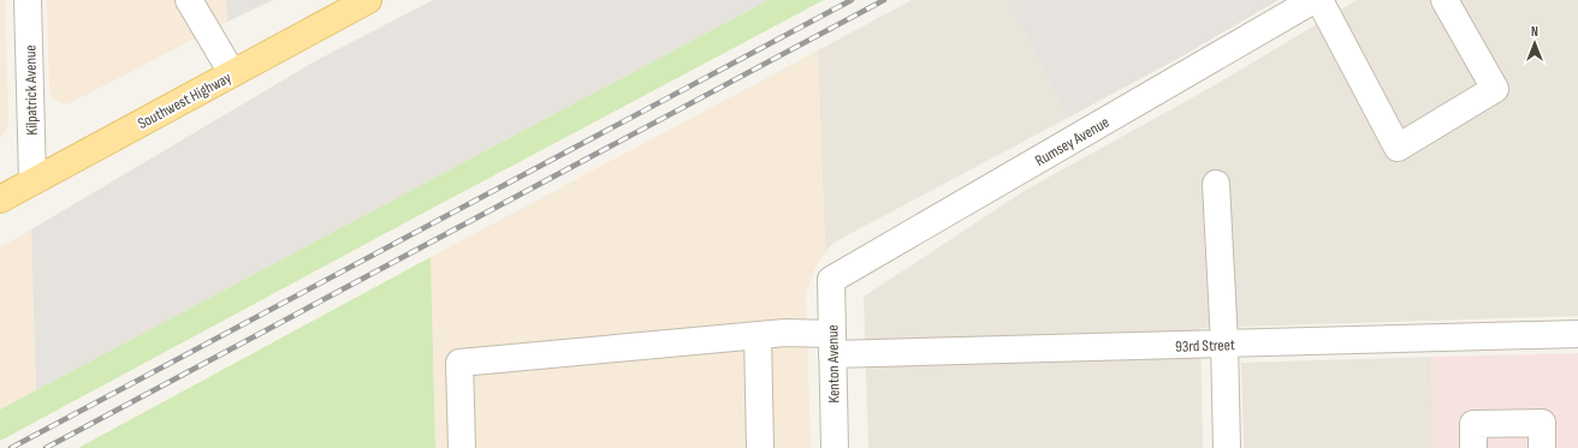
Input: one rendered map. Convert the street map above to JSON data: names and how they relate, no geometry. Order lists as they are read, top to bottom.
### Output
{
  "streets": {
    "main road": ["Southwest Highway"],
    "street": [
      "Kilpatrick Avenue",
      "Rumsey Avenue",
      "93rd Street",
      "Kenton Avenue"
    ]
  },
  "crossings": [
    ["Kilpatrick Avenue", "Southwest Highway"],
    ["Rumsey Avenue", "Kenton Avenue"],
    ["93rd Street", "Kenton Avenue"]
  ],
  "north": "top"
}
